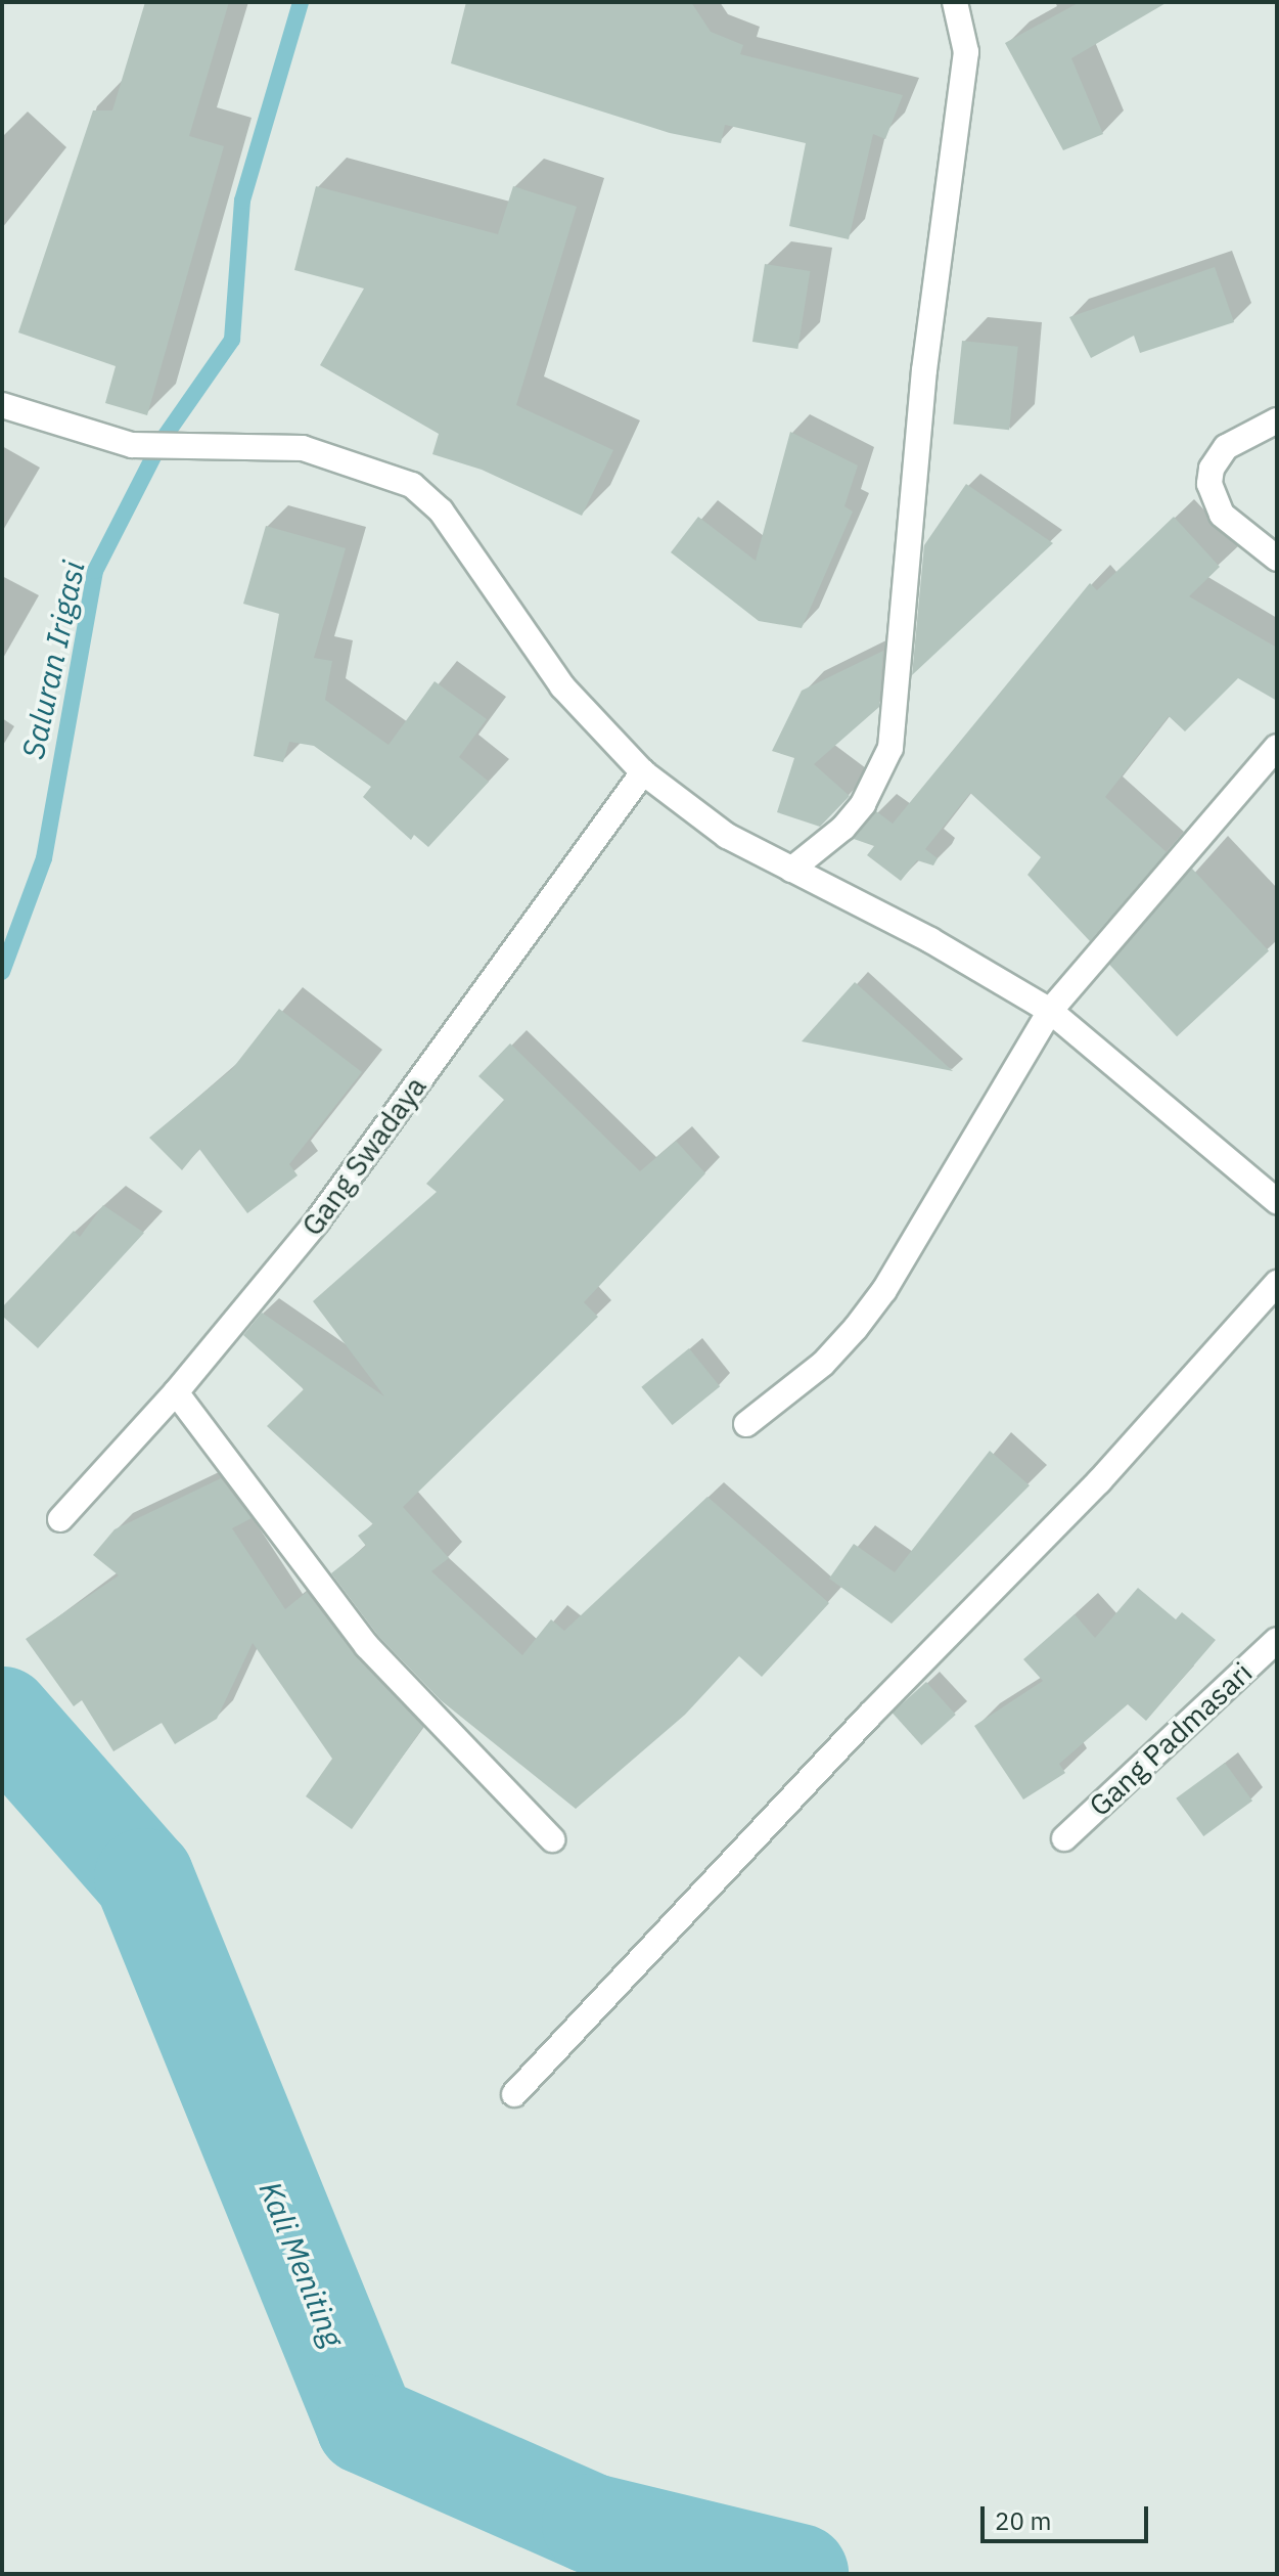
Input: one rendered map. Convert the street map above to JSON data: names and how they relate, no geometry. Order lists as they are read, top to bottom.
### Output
{
  "streets": {
    "street": ["Gang Swadaya", "Gang Padmasari"]
  },
  "water": ["Saluran Irigasi", "Kali Meniting"],
  "scale_bar": "20 m"
}
